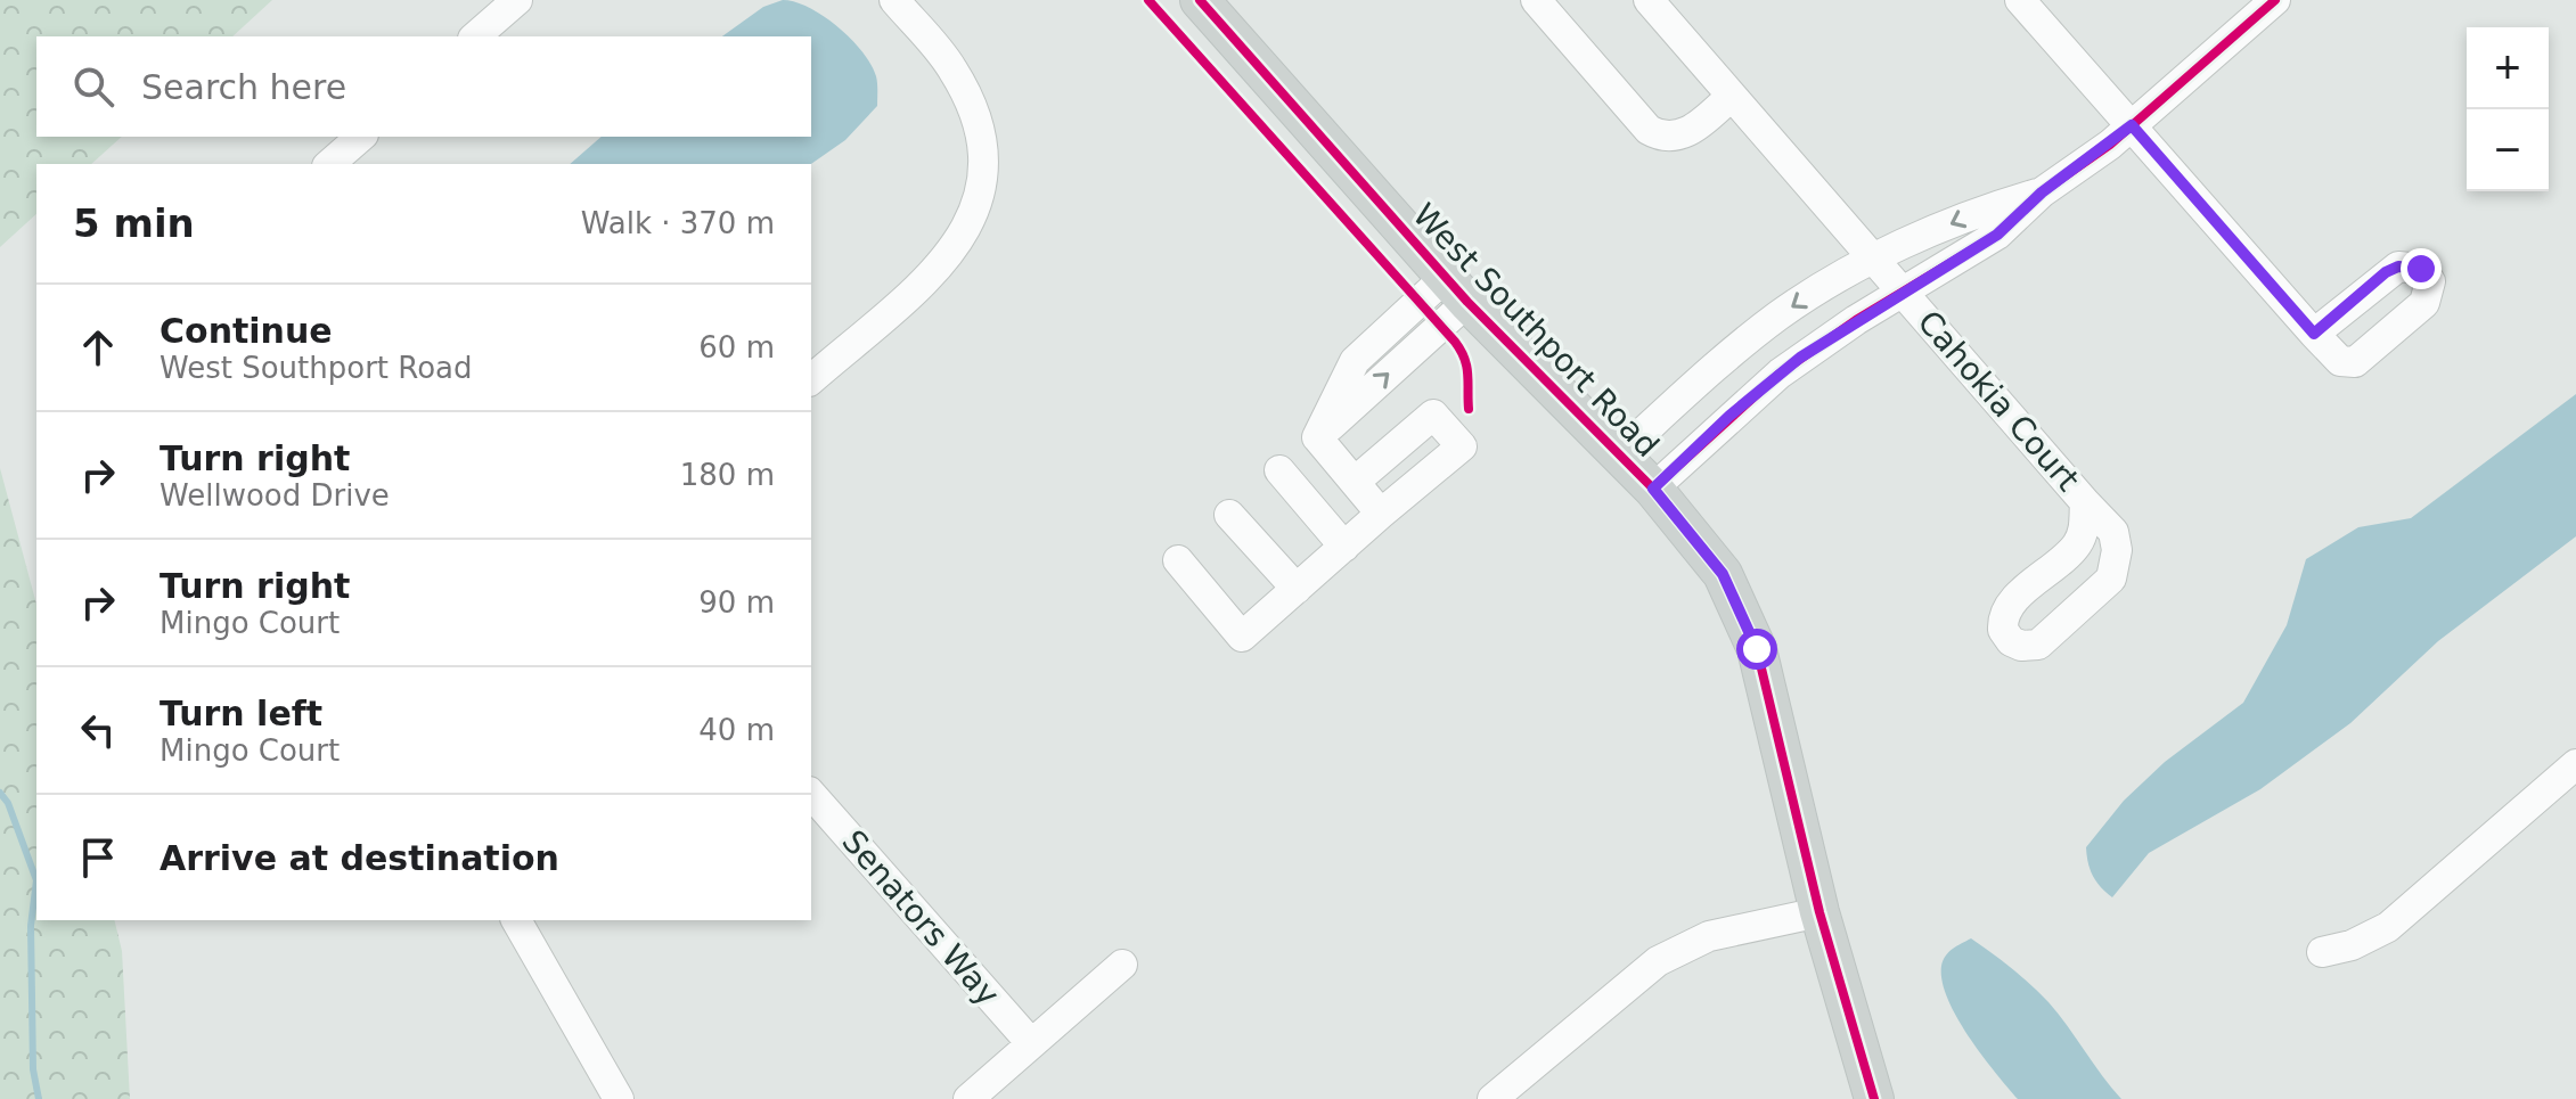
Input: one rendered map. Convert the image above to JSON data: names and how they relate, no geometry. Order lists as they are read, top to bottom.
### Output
{
  "streets": {
    "main road": ["West Southport Road"],
    "street": ["Cahokia Court", "Senators Way"]
  },
  "page": {
    "map_buttons": ["+", "−"],
    "search": "Search here",
    "heading": ["5 min", "Walk · 370 m"],
    "list": [
      ["Continue", "West Southport Road", "60 m"],
      ["Turn right", "Wellwood Drive", "180 m"],
      ["Turn right", "Mingo Court", "90 m"],
      ["Turn left", "Mingo Court", "40 m"],
      "Arrive at destination"
    ]
  }
}
